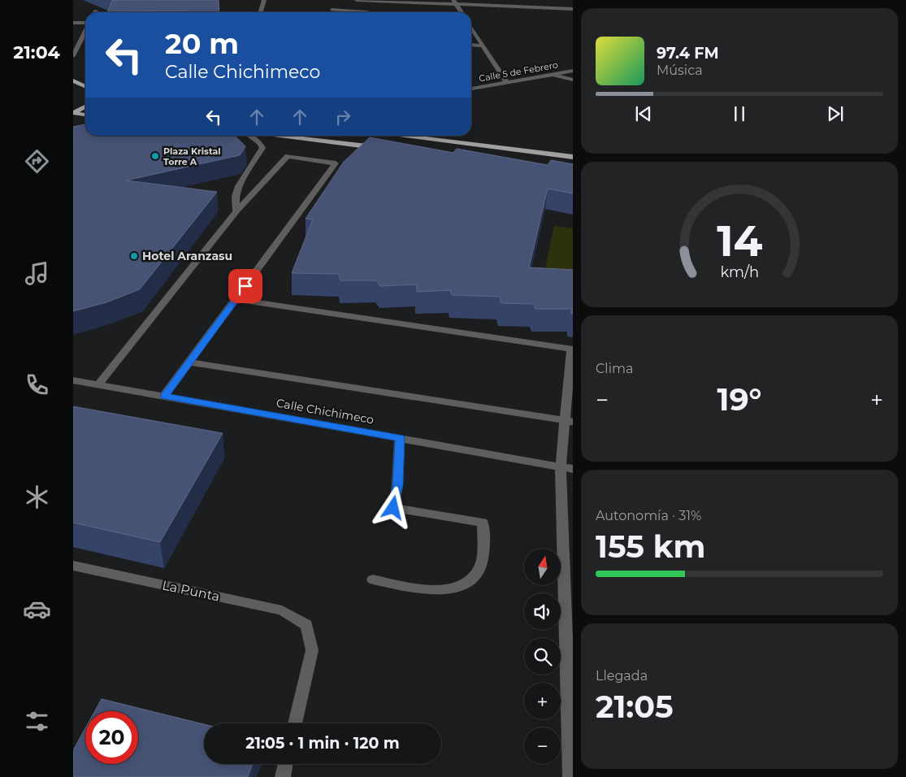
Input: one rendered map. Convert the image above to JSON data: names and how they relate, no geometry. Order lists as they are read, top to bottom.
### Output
{
  "streets": {
    "street": ["Calle 5 de Febrero", "Calle Chichimeco", "La Punta"]
  },
  "places": ["Plaza Kristal Torre A", "Hotel Aranzasu"],
  "north": "top",
  "page": {
    "tabs": "21:04",
    "turn": ["20 m", "Calle Chichimeco"],
    "song": ["97.4 FM", "Música"],
    "tile": [
      "Clima",
      ["Autonomía · 31%", "155 km"],
      ["Llegada", "21:05"]
    ],
    "heat": ["−", "19°", "+"],
    "map_buttons": ["+", "−"],
    "limit": "20",
    "trip": "21:05 · 1 min · 120 m",
    "gauge": ["14", "km/h"]
  }
}
